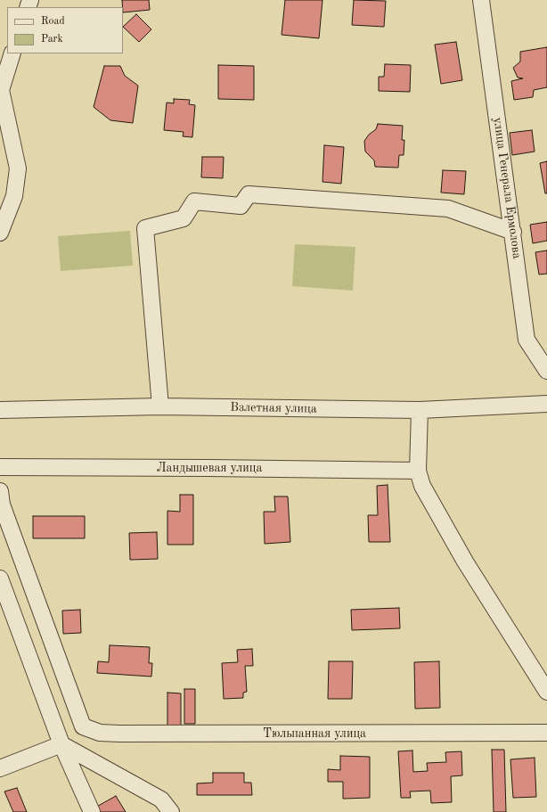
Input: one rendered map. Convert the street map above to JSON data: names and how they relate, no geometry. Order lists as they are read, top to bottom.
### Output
{
  "streets": {
    "street": [
      "улица Генерала Ермолова",
      "Взлетная улица",
      "Ландышевая улица",
      "Тюльпанная улица"
    ]
  },
  "legend": ["Road", "Park"]
}
